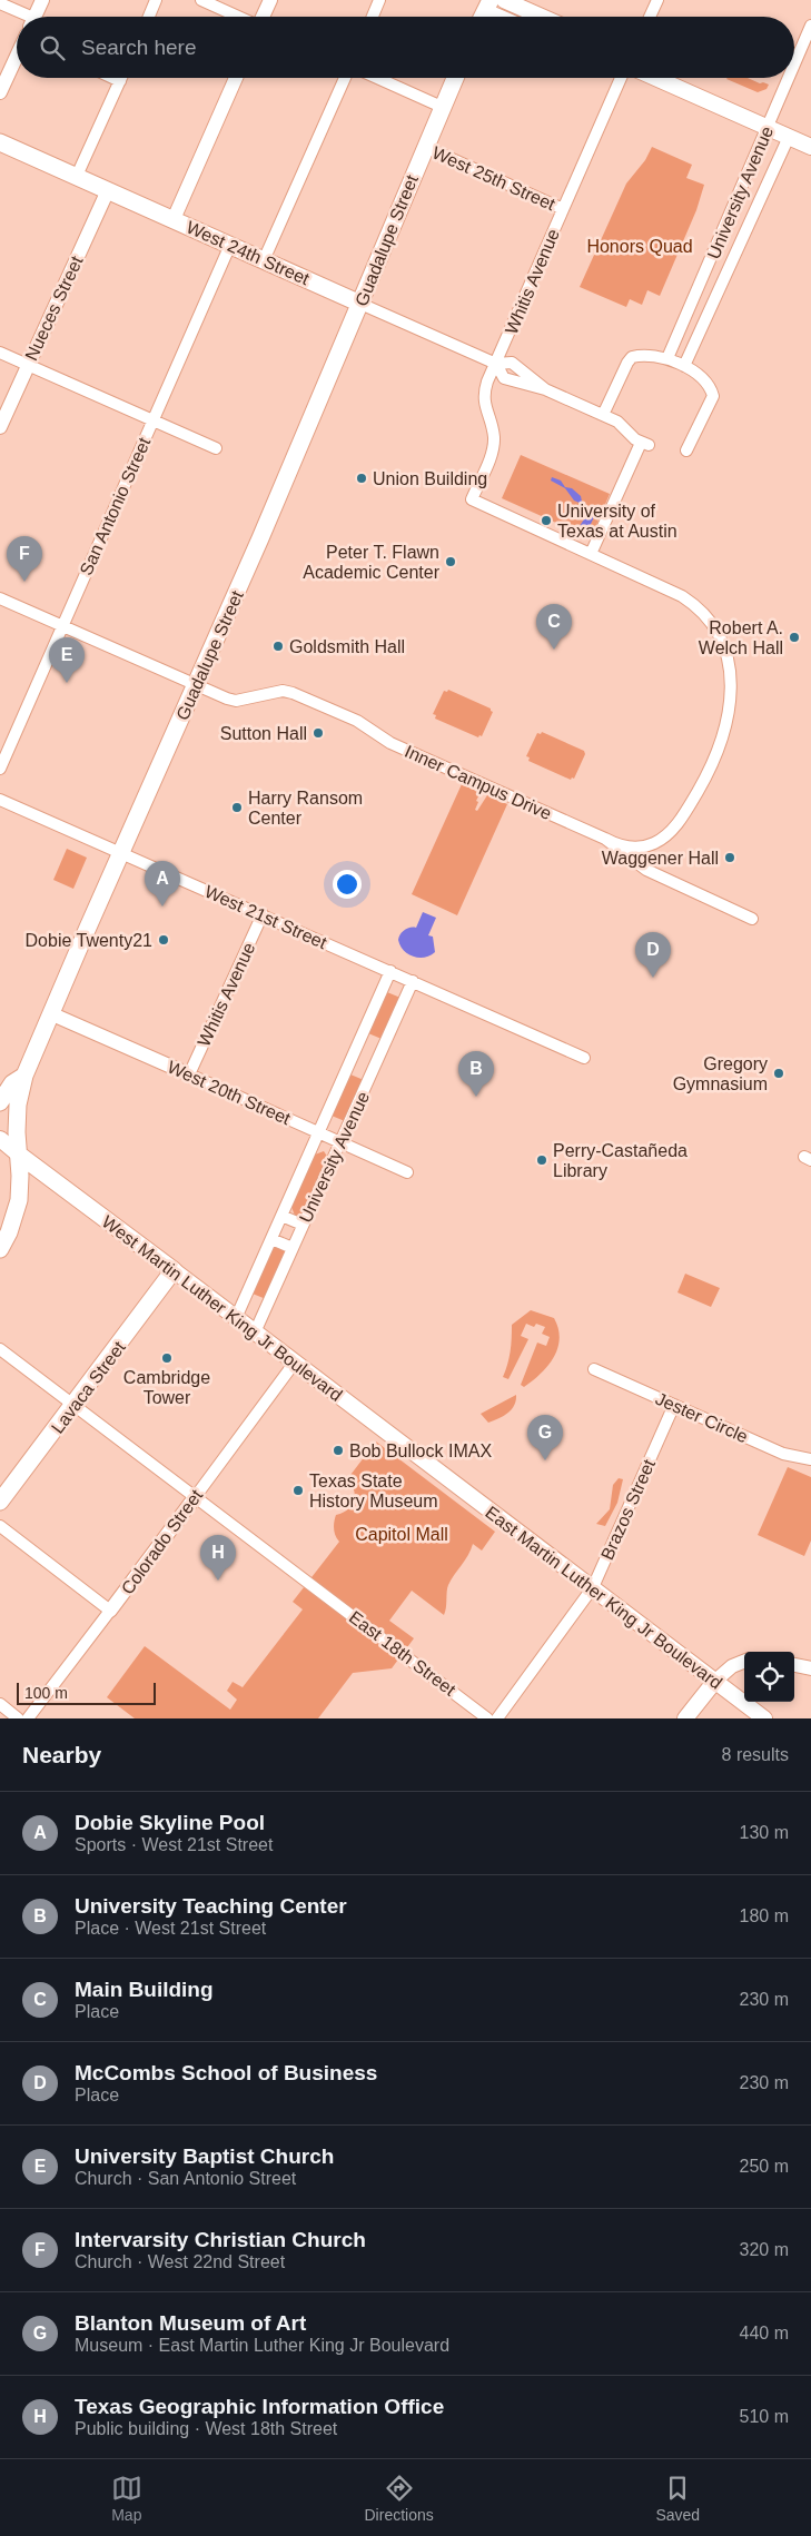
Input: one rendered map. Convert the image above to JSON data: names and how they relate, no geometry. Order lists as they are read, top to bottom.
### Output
{
  "streets": {
    "main road": [
      "Guadalupe Street",
      "West 24th Street",
      "West Martin Luther King Jr Boulevard",
      "Lavaca Street",
      "East Martin Luther King Jr Boulevard"
    ],
    "street": [
      "West 25th Street",
      "University Avenue",
      "Whitis Avenue",
      "Nueces Street",
      "San Antonio Street",
      "Inner Campus Drive",
      "West 21st Street",
      "West 20th Street",
      "Jester Circle",
      "Brazos Street",
      "Colorado Street",
      "East 18th Street"
    ]
  },
  "crossings": [
    ["West 25th Street", "Guadalupe Street"],
    ["West 25th Street", "Whitis Avenue"],
    ["University Avenue", "West 21st Street"],
    ["University Avenue", "West 20th Street"],
    ["University Avenue", "West Martin Luther King Jr Boulevard"],
    ["Guadalupe Street", "West 24th Street"],
    ["Guadalupe Street", "Inner Campus Drive"],
    ["Guadalupe Street", "West 21st Street"],
    ["Guadalupe Street", "West 20th Street"],
    ["Guadalupe Street", "West Martin Luther King Jr Boulevard"],
    ["West 24th Street", "Whitis Avenue"],
    ["West 24th Street", "Nueces Street"],
    ["West 24th Street", "San Antonio Street"],
    ["Whitis Avenue", "West 21st Street"],
    ["Whitis Avenue", "West 20th Street"],
    ["San Antonio Street", "Inner Campus Drive"],
    ["West Martin Luther King Jr Boulevard", "Lavaca Street"],
    ["West Martin Luther King Jr Boulevard", "Colorado Street"],
    ["West Martin Luther King Jr Boulevard", "East Martin Luther King Jr Boulevard"],
    ["Lavaca Street", "East 18th Street"],
    ["Jester Circle", "Brazos Street"],
    ["Brazos Street", "East Martin Luther King Jr Boulevard"],
    ["Colorado Street", "East 18th Street"]
  ],
  "parks": ["Honors Quad", "Capitol Mall"],
  "places": [
    "Union Building",
    "University of Texas at Austin",
    "Peter T. Flawn Academic Center",
    "Robert A. Welch Hall",
    "Goldsmith Hall",
    "Sutton Hall",
    "Harry Ransom Center",
    "Waggener Hall",
    "Dobie Twenty21",
    "Gregory Gymnasium",
    "Perry-Castañeda Library",
    "Cambridge Tower",
    "Bob Bullock IMAX",
    "Texas State History Museum"
  ],
  "scale_bar": "100 m",
  "page": {
    "search": "Search here",
    "pins": [
      "F",
      "C",
      "E",
      "A",
      "D",
      "B",
      "G",
      "H"
    ],
    "scale": "100 m",
    "heading": ["Nearby", "8 results"],
    "list": [
      {
        "mark": "A",
        "name": "Dobie Skyline Pool",
        "note": "Sports · West 21st Street",
        "value": "130 m"
      },
      {
        "mark": "B",
        "name": "University Teaching Center",
        "note": "Place · West 21st Street",
        "value": "180 m"
      },
      {
        "mark": "C",
        "name": "Main Building",
        "note": "Place",
        "value": "230 m"
      },
      {
        "mark": "D",
        "name": "McCombs School of Business",
        "note": "Place",
        "value": "230 m"
      },
      {
        "mark": "E",
        "name": "University Baptist Church",
        "note": "Church · San Antonio Street",
        "value": "250 m"
      },
      {
        "mark": "F",
        "name": "Intervarsity Christian Church",
        "note": "Church · West 22nd Street",
        "value": "320 m"
      },
      {
        "mark": "G",
        "name": "Blanton Museum of Art",
        "note": "Museum · East Martin Luther King Jr Boulevard",
        "value": "440 m"
      },
      {
        "mark": "H",
        "name": "Texas Geographic Information Office",
        "note": "Public building · West 18th Street",
        "value": "510 m"
      }
    ],
    "nav": ["Map", "Directions", "Saved"]
  }
}
